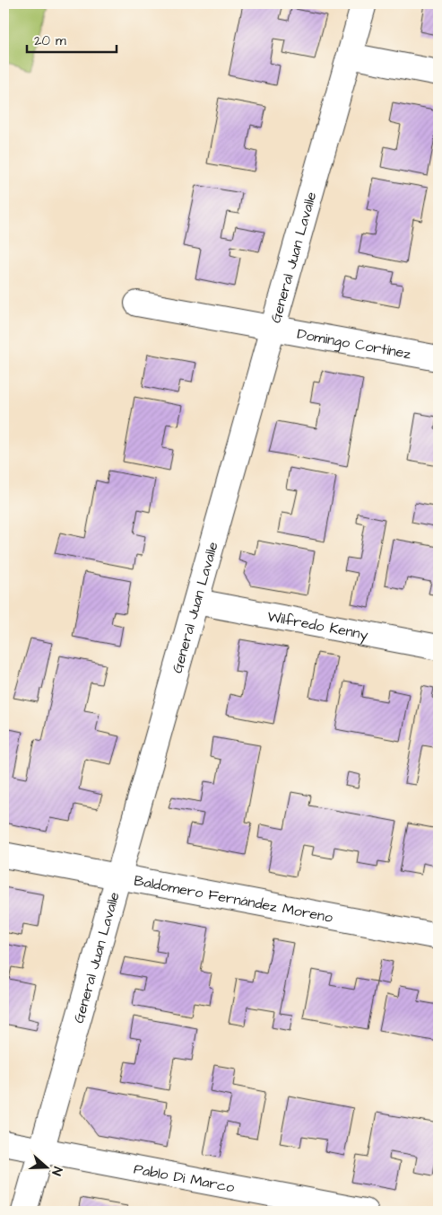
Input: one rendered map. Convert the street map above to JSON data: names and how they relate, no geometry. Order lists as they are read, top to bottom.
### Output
{
  "streets": {
    "street": [
      "General Juan Lavalle",
      "Domingo Cortínez",
      "Wilfredo Kenny",
      "Baldomero Fernández Moreno",
      "Pablo Di Marco"
    ]
  },
  "crossings": [
    ["General Juan Lavalle", "Domingo Cortínez"],
    ["General Juan Lavalle", "Wilfredo Kenny"],
    ["General Juan Lavalle", "Baldomero Fernández Moreno"],
    ["General Juan Lavalle", "Pablo Di Marco"]
  ],
  "scale_bar": "20 m",
  "north": "right"
}
